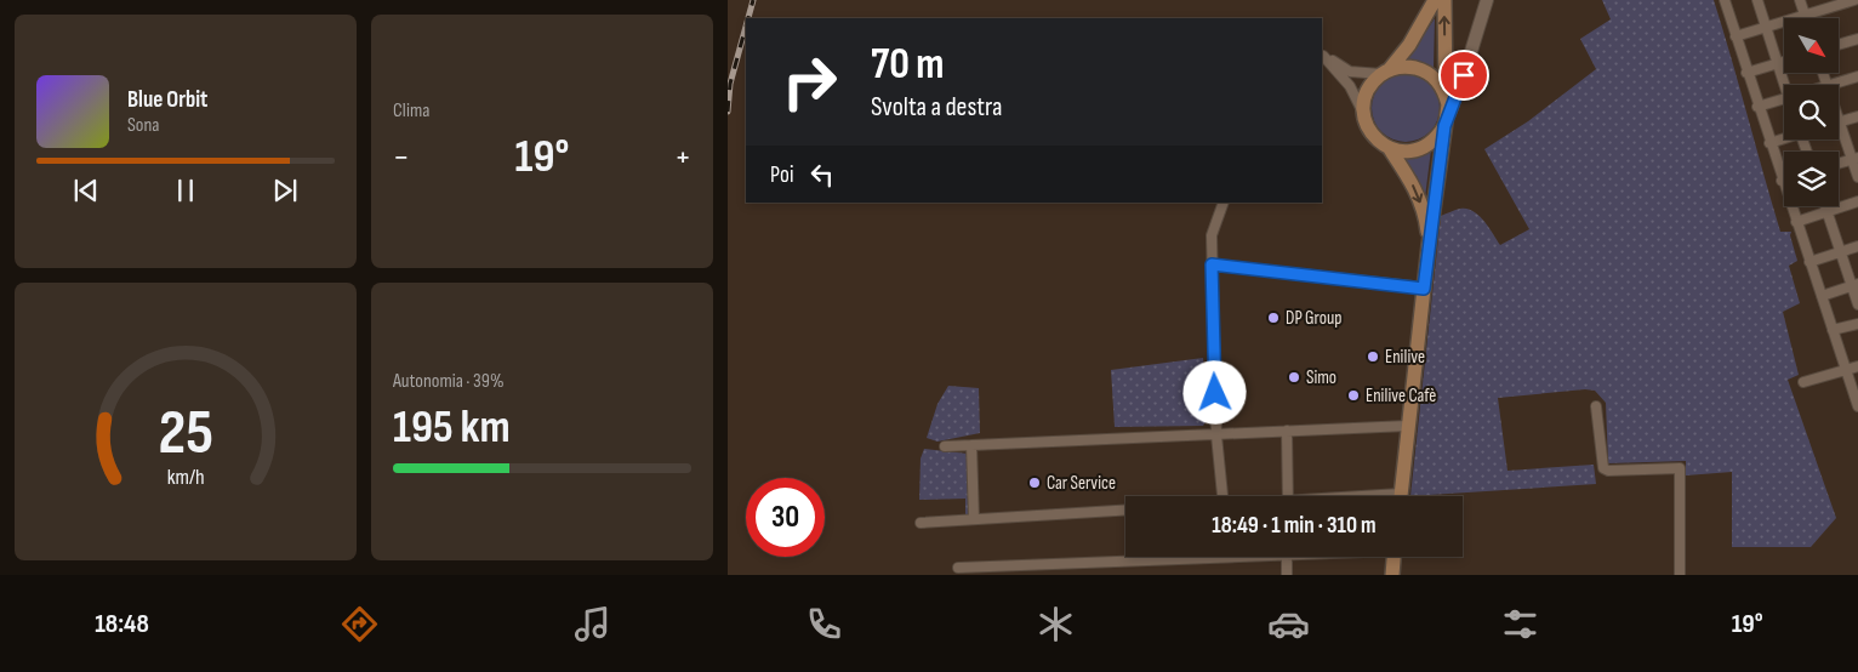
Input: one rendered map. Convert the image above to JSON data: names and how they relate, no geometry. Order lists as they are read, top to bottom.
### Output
{
  "places": [
    "DP Group",
    "Enilive",
    "Simo",
    "Enilive Cafè",
    "Car Service"
  ],
  "north": "bottom right",
  "page": {
    "tile": [
      "Clima",
      ["Autonomia · 39%", "195 km"]
    ],
    "turn": ["70 m", "Svolta a destra"],
    "song": ["Blue Orbit", "Sona"],
    "heat": ["−", "19°", "+"],
    "then": "Poi",
    "limit": "30",
    "trip": "18:49 · 1 min · 310 m",
    "tabs": ["18:48", "19°"],
    "gauge": ["25", "km/h"]
  }
}
